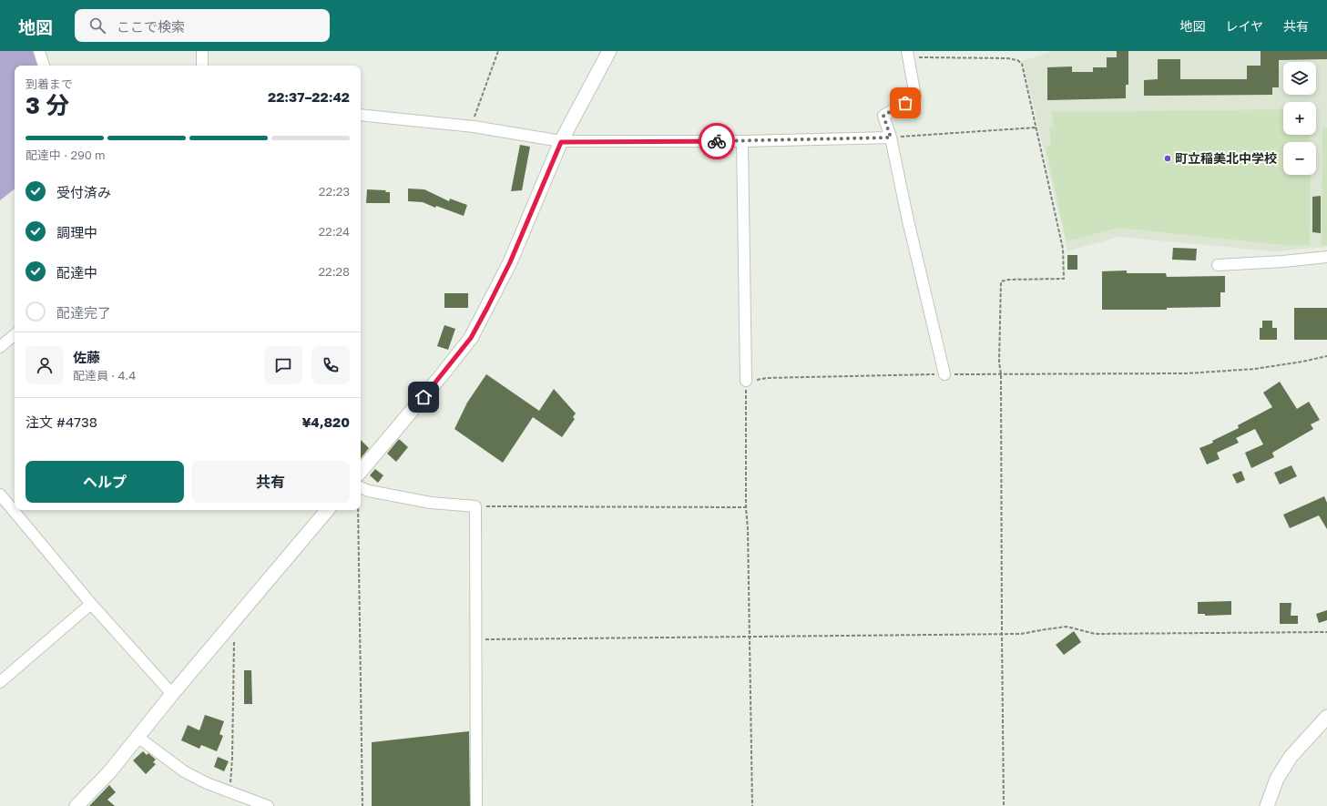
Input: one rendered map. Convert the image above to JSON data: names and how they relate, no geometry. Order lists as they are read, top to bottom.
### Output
{
  "places": ["町立稲美北中学校"],
  "page": {
    "header": "地図",
    "search": "ここで検索",
    "nav": ["地図", "レイヤ", "共有"],
    "map_buttons": ["+", "−"],
    "heading": ["3 分", "到着まで", "22:37–22:42"],
    "panel": [
      "佐藤",
      "配達員 · 4.4",
      "注文 #4738",
      "¥4,820"
    ],
    "bar": "配達中 · 290 m",
    "list": [
      ["受付済み", "22:23"],
      ["調理中", "22:24"],
      ["配達中", "22:28"],
      "配達完了"
    ],
    "buttons": ["ヘルプ", "共有"]
  }
}
